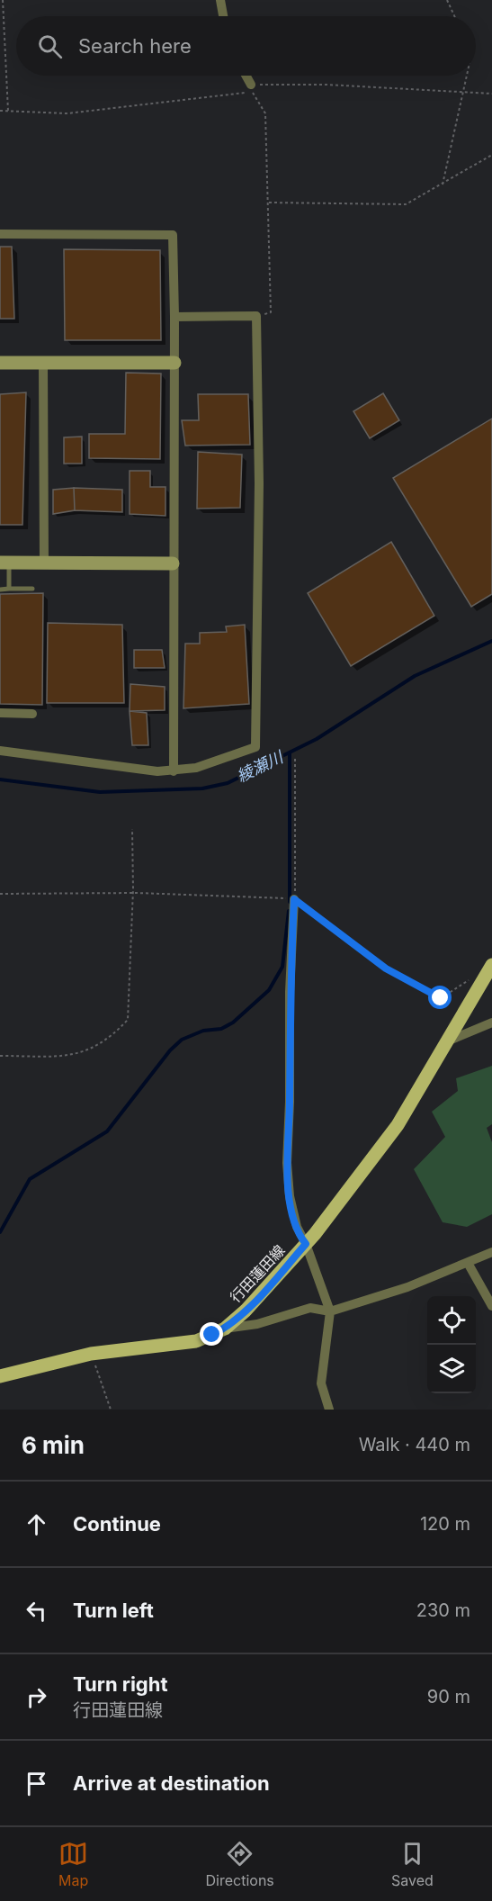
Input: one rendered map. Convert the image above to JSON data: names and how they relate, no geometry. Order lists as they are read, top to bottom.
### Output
{
  "streets": {
    "main road": ["行田蓮田線"]
  },
  "water": ["綾瀬川"],
  "page": {
    "search": "Search here",
    "heading": ["6 min", "Walk · 440 m"],
    "list": [
      ["Continue", "120 m"],
      ["Turn left", "230 m"],
      ["Turn right", "行田蓮田線", "90 m"],
      "Arrive at destination"
    ],
    "nav": ["Map", "Directions", "Saved"]
  }
}
